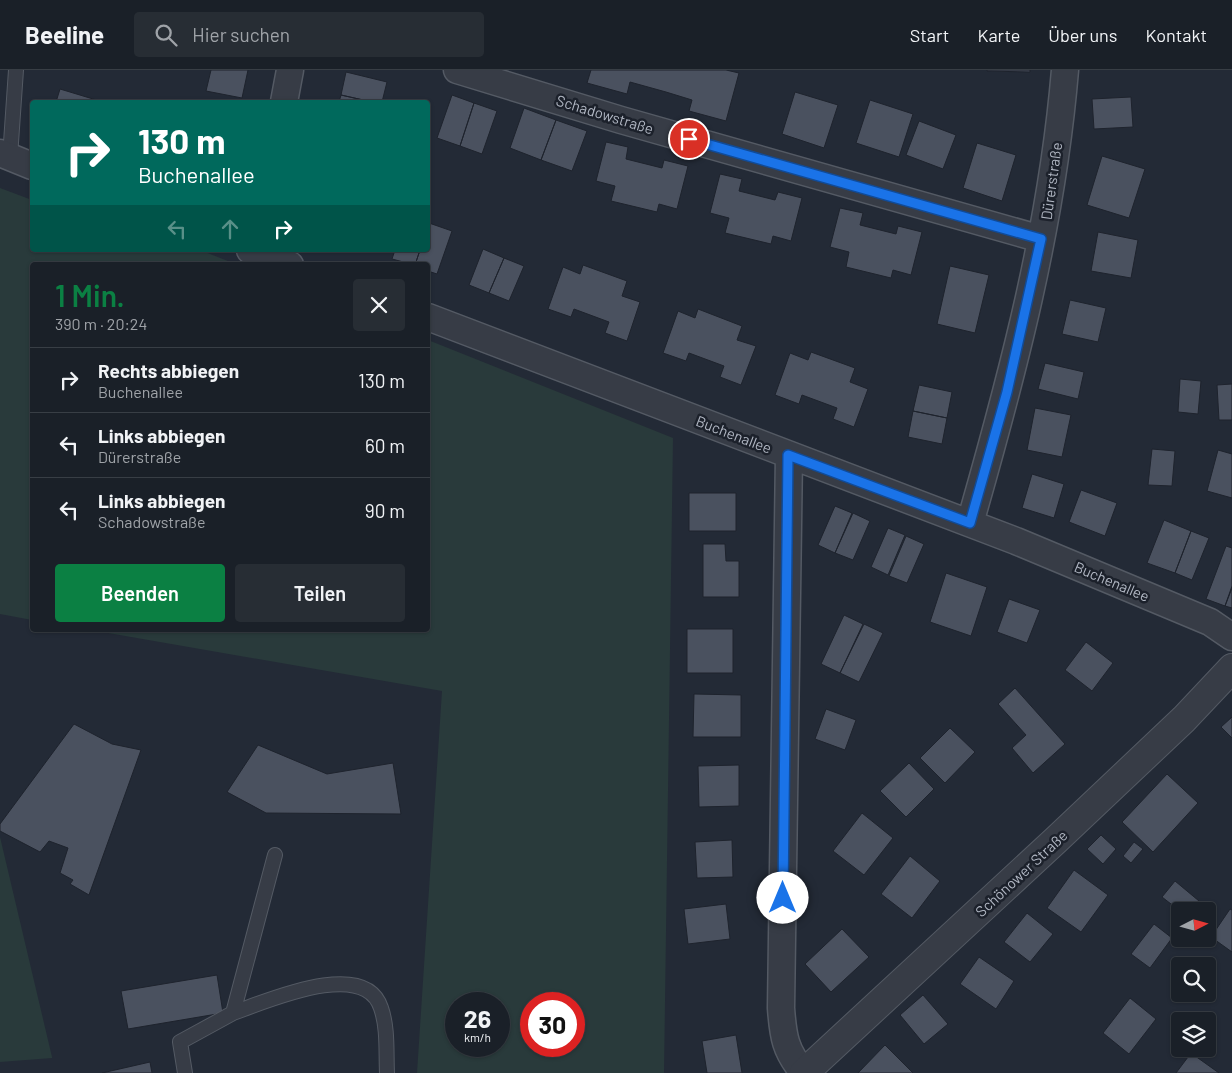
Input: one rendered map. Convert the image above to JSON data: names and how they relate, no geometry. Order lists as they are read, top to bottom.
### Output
{
  "streets": {
    "street": [
      "Schadowstraße",
      "Dürerstraße",
      "Buchenallee",
      "Schönower Straße"
    ]
  },
  "crossings": [
    ["Schadowstraße", "Dürerstraße"],
    ["Dürerstraße", "Buchenallee"]
  ],
  "north": "right",
  "page": {
    "header": "Beeline",
    "search": "Hier suchen",
    "nav": [
      "Start",
      "Karte",
      "Über uns",
      "Kontakt"
    ],
    "turn": ["130 m", "Buchenallee"],
    "heading": ["1 Min.", "390 m · 20:24"],
    "list": [
      {
        "name": "Rechts abbiegen",
        "note": "Buchenallee",
        "value": "130 m"
      },
      {
        "name": "Links abbiegen",
        "note": "Dürerstraße",
        "value": "60 m"
      },
      {
        "name": "Links abbiegen",
        "note": "Schadowstraße",
        "value": "90 m"
      }
    ],
    "buttons": ["Beenden", "Teilen"],
    "speed": "26 km/h",
    "limit": "30"
  }
}
